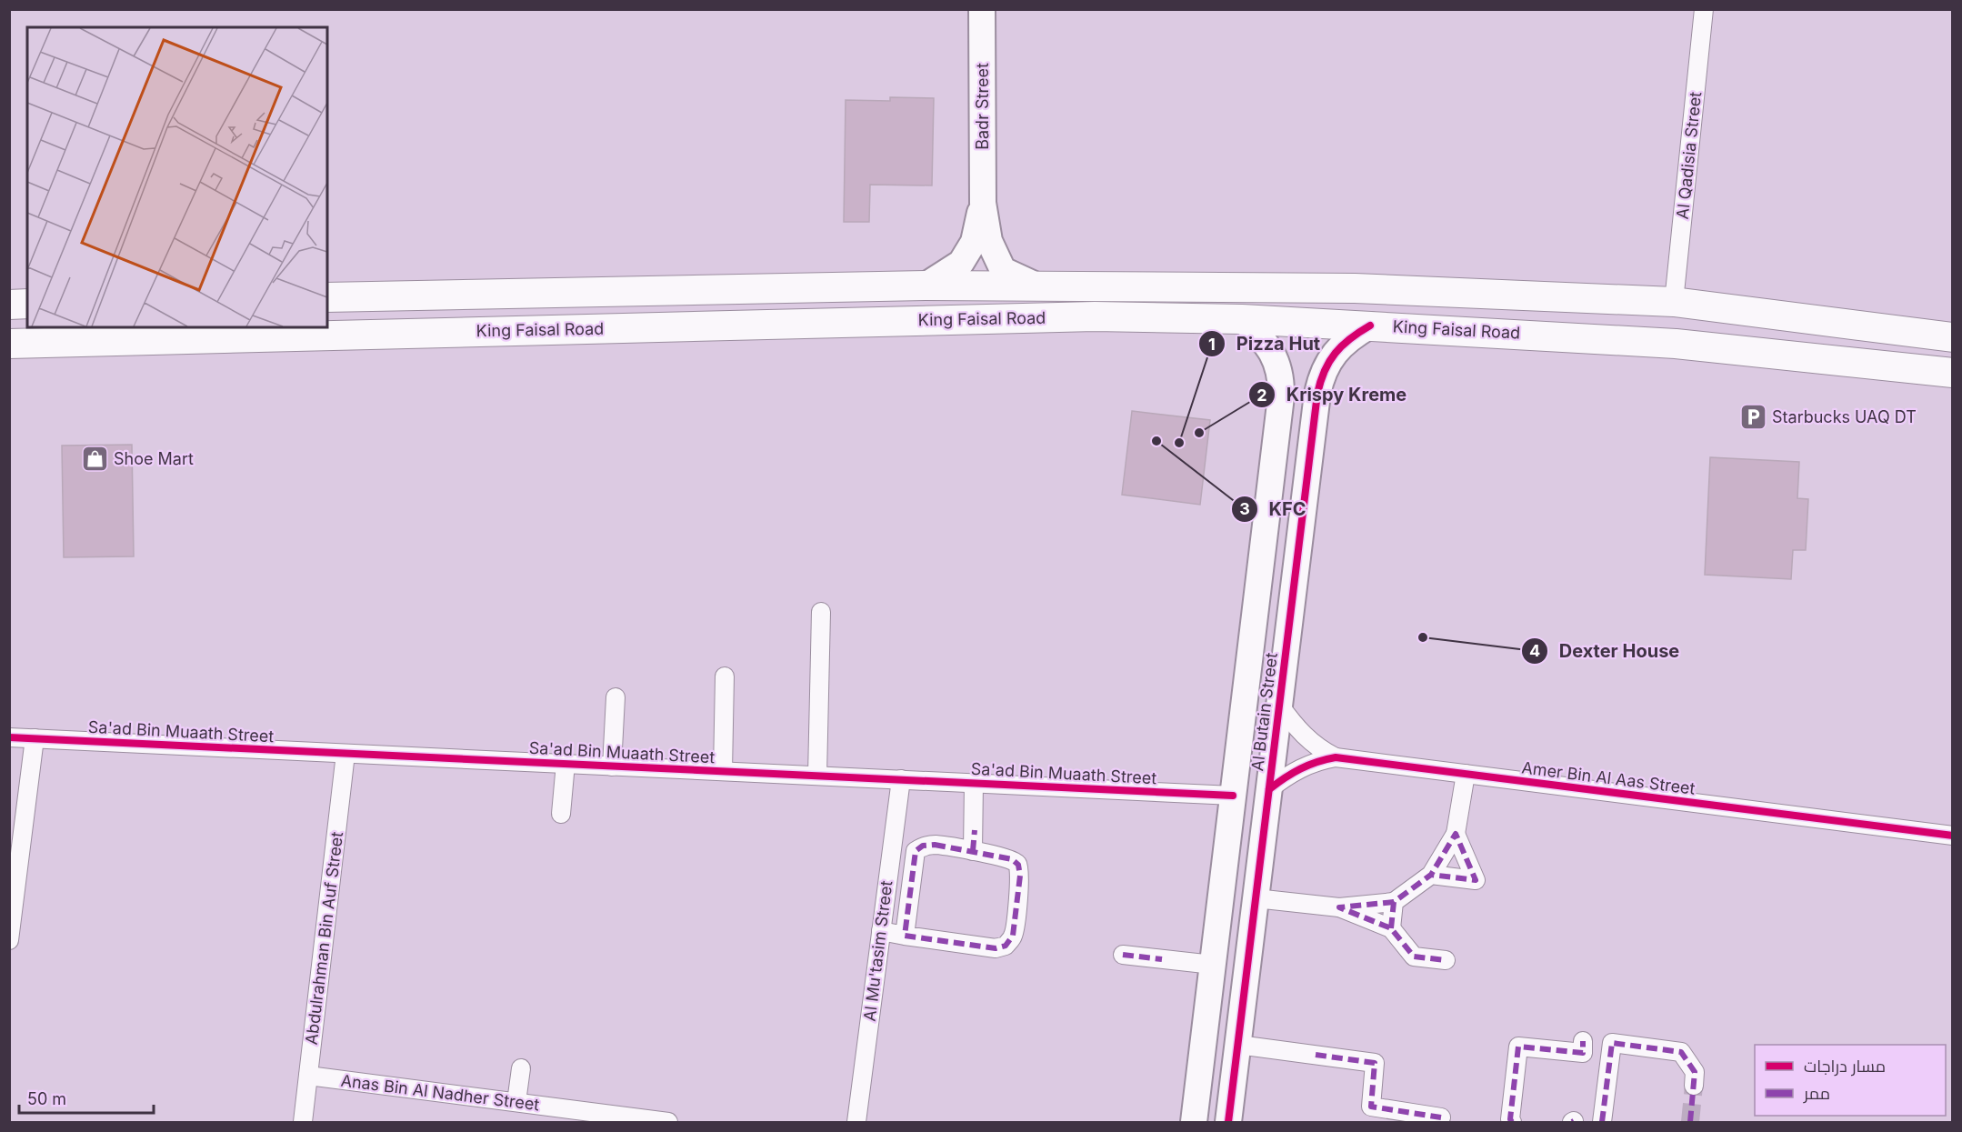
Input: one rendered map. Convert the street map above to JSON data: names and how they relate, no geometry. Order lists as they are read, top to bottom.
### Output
{
  "streets": {
    "main road": ["King Faisal Road"],
    "street": [
      "Badr Street",
      "Al Qadisia Street",
      "Al Butain Street",
      "Sa'ad Bin Muaath Street",
      "Amer Bin Al Aas Street",
      "Abdulrahman Bin Auf Street",
      "Al Mu'tasim Street",
      "Anas Bin Al Nadher Street"
    ]
  },
  "crossings": [
    ["Badr Street", "King Faisal Road"],
    ["Al Qadisia Street", "King Faisal Road"],
    ["King Faisal Road", "Al Butain Street"],
    ["Al Butain Street", "Sa'ad Bin Muaath Street"],
    ["Al Butain Street", "Amer Bin Al Aas Street"],
    ["Sa'ad Bin Muaath Street", "Abdulrahman Bin Auf Street"],
    ["Sa'ad Bin Muaath Street", "Al Mu'tasim Street"],
    ["Abdulrahman Bin Auf Street", "Anas Bin Al Nadher Street"]
  ],
  "places": {
    "parking": ["Starbucks UAQ DT"],
    "other": [
      "Krispy Kreme",
      "KFC",
      "Pizza Hut",
      "Dexter House"
    ],
    "shop": ["Shoe Mart"]
  },
  "legend": ["مسار دراجات", "ممر"],
  "scale_bar": "50 m"
}
